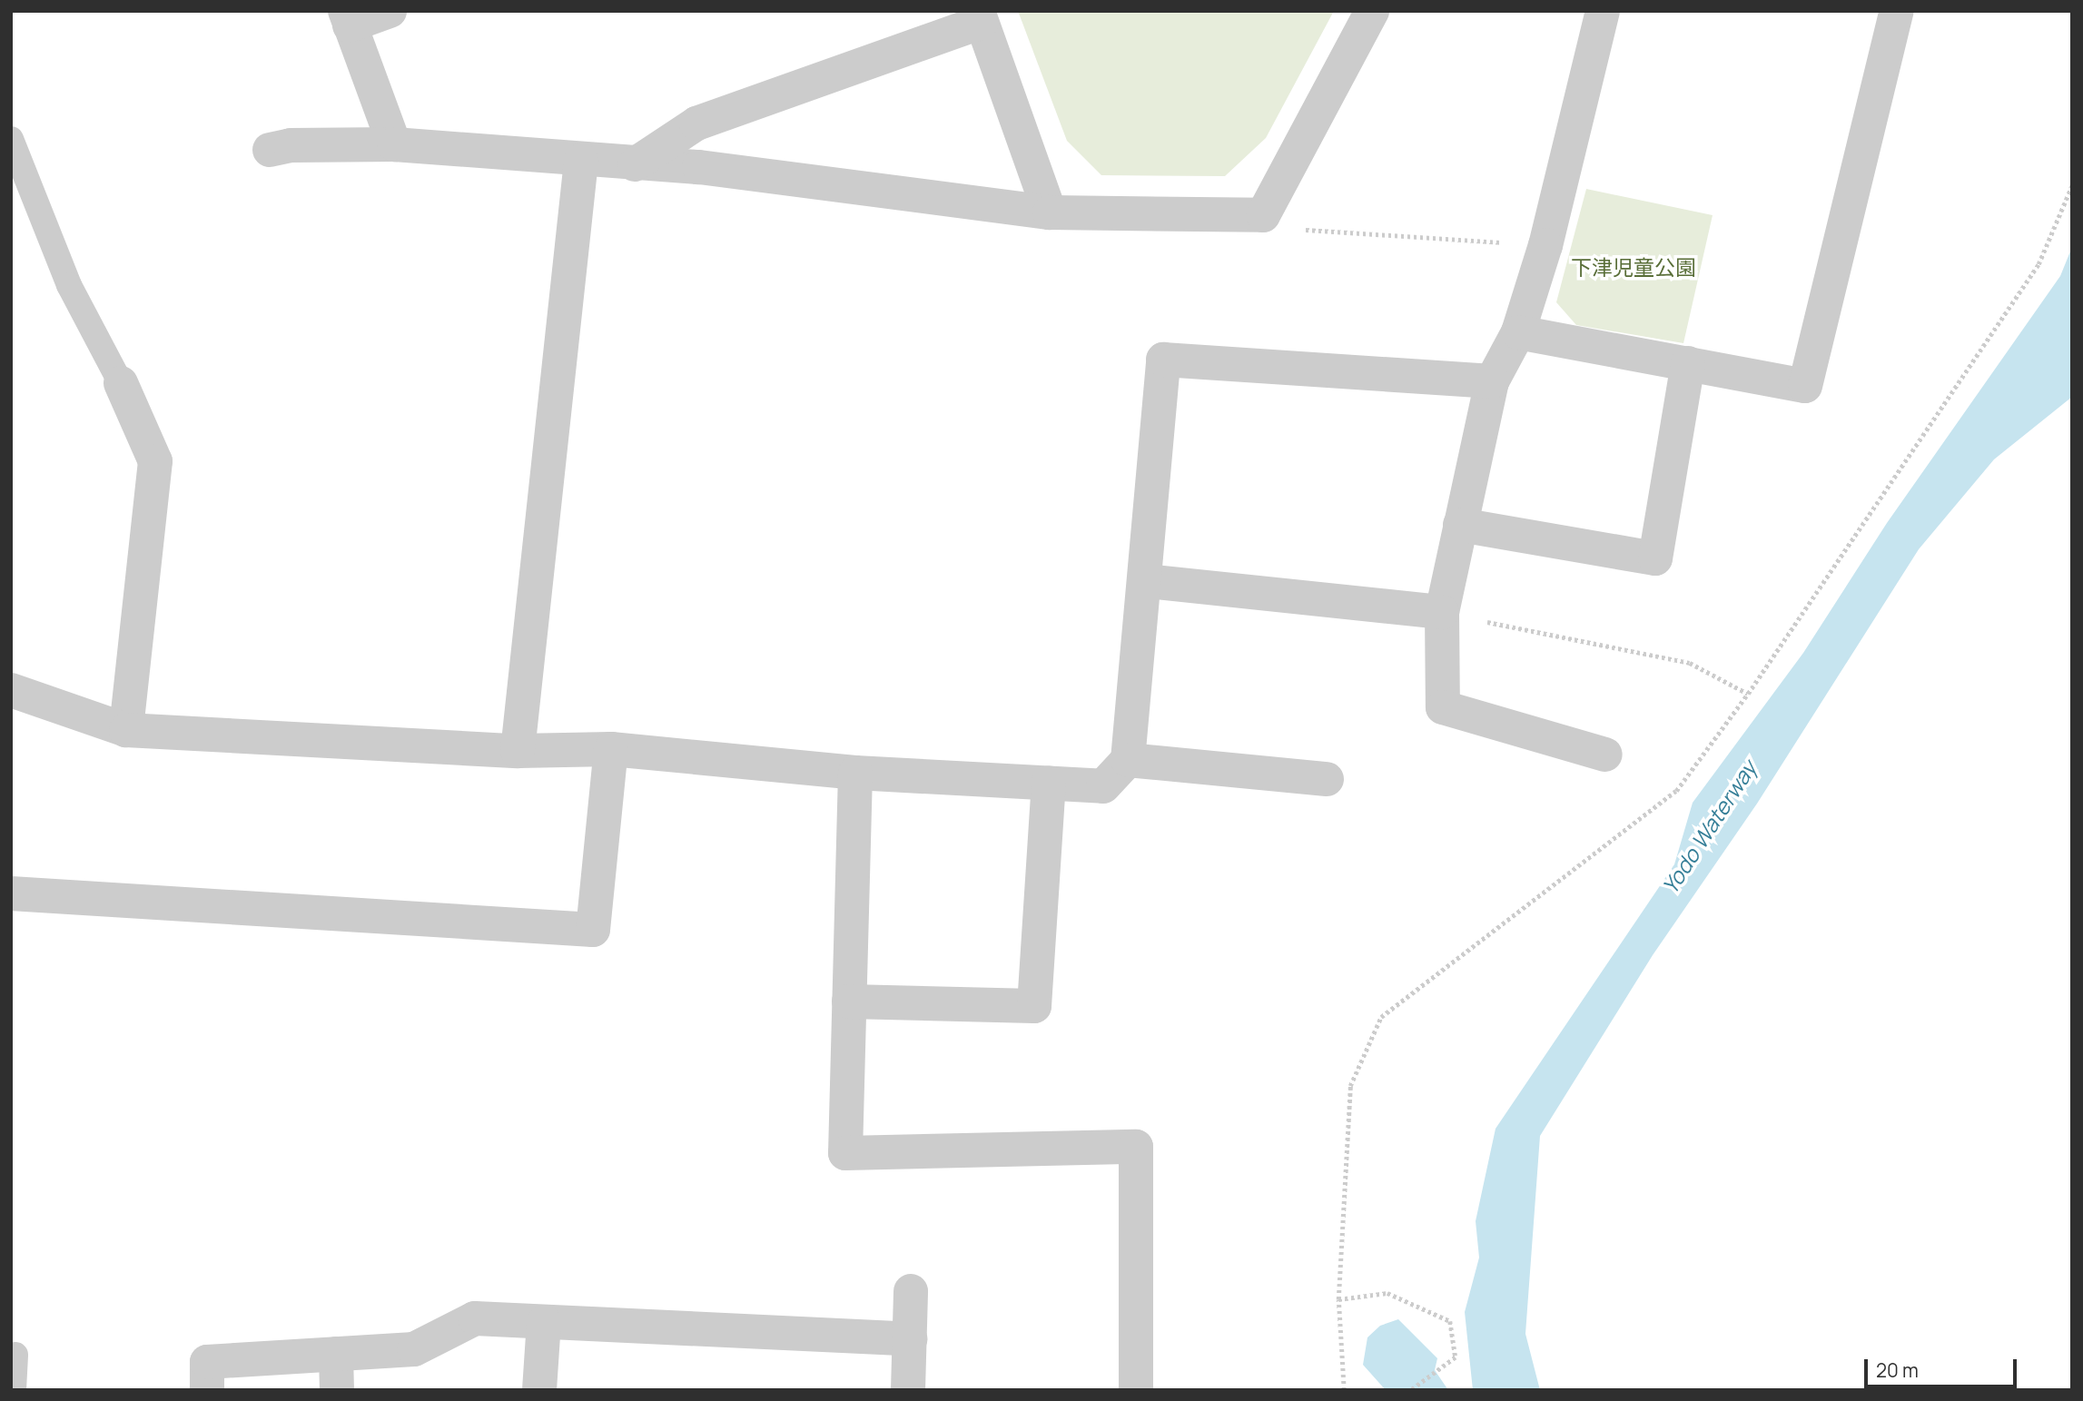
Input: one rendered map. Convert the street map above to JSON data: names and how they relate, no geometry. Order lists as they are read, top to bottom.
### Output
{
  "water": ["Yodo Waterway"],
  "parks": ["下津児童公園"],
  "scale_bar": "20 m"
}
